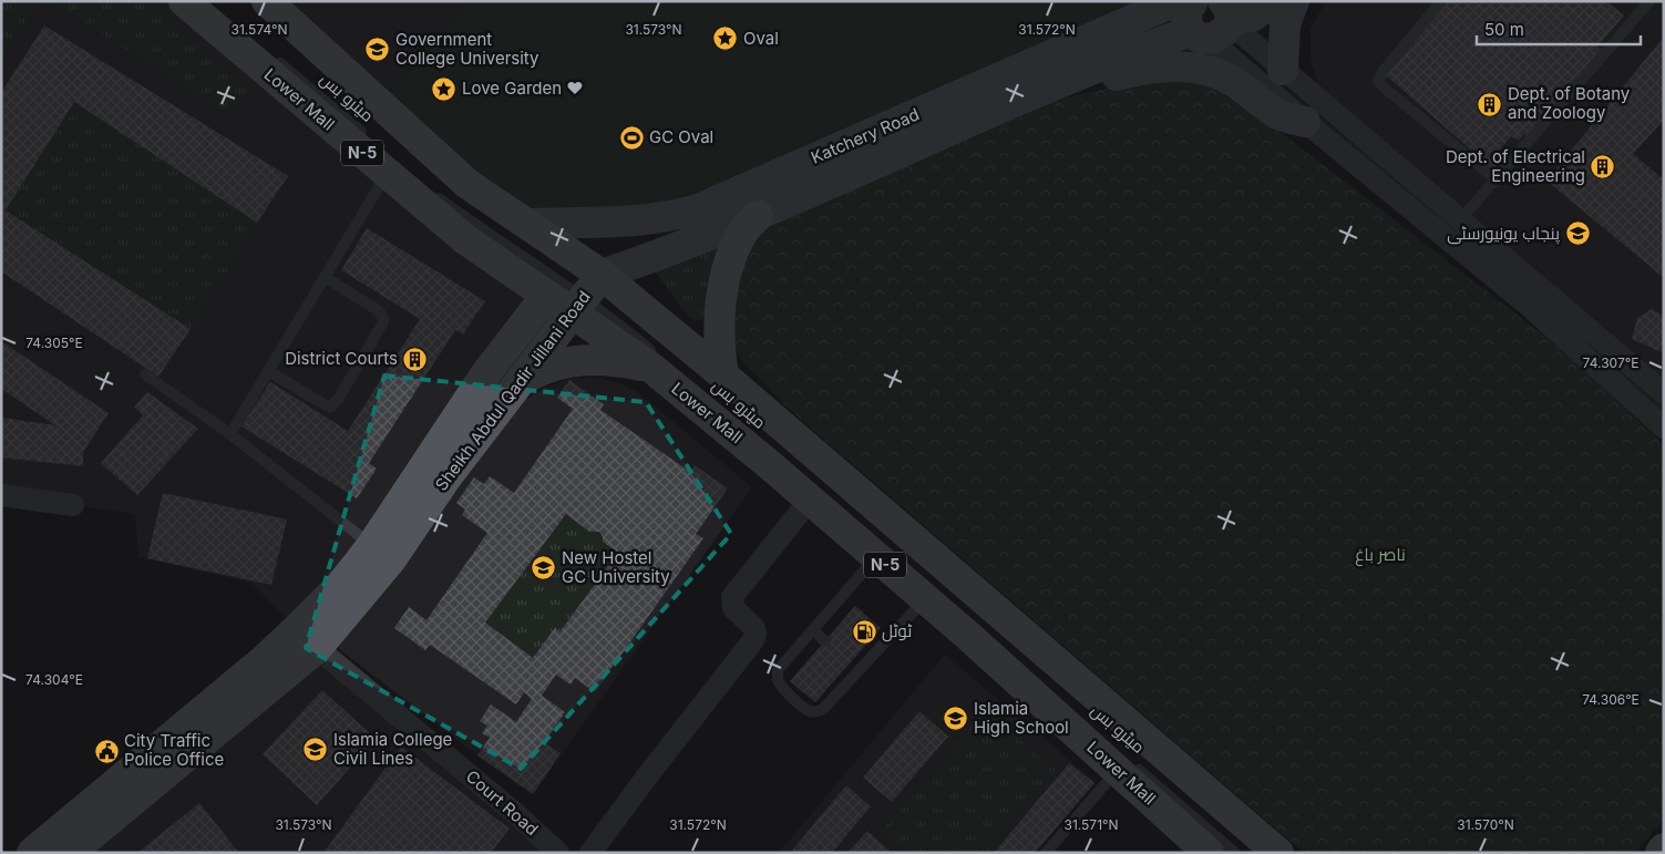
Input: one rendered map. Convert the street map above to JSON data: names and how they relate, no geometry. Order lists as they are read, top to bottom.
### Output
{
  "streets": {
    "main road": [
      "Lower Mall",
      "Katchery Road",
      "N-5",
      "Sheikh Abdul Qadir Jillani Road"
    ],
    "street": ["Court Road"],
    "lane": ["میٹرو بس"]
  },
  "crossings": [
    ["میٹرو بس", "Lower Mall"],
    ["میٹرو بس", "N-5"],
    ["Lower Mall", "Sheikh Abdul Qadir Jillani Road"],
    ["Katchery Road", "N-5"],
    ["Katchery Road", "Sheikh Abdul Qadir Jillani Road"],
    ["N-5", "Sheikh Abdul Qadir Jillani Road"],
    ["Sheikh Abdul Qadir Jillani Road", "Court Road"]
  ],
  "parks": ["ناصر باغ"],
  "places": {
    "place": ["Oval", "Love Garden ❤"],
    "school or university": [
      "Government College University",
      "پنجاب یونیورسٹی",
      "New Hostel GC University",
      "Islamia High School",
      "Islamia College Civil Lines"
    ],
    "building": ["Dept. of Botany and Zoology", "Dept. of Electrical Engineering", "District Courts"],
    "sports": ["GC Oval"],
    "fuel station": ["ٹوٹل"],
    "public building": ["City Traffic Police Office"]
  },
  "scale_bar": "50 m",
  "coordinates": [
    "31.574°N",
    "31.573°N",
    "31.572°N",
    "74.305°E",
    "74.307°E",
    "74.304°E",
    "74.306°E",
    "31.571°N",
    "31.570°N"
  ]
}
